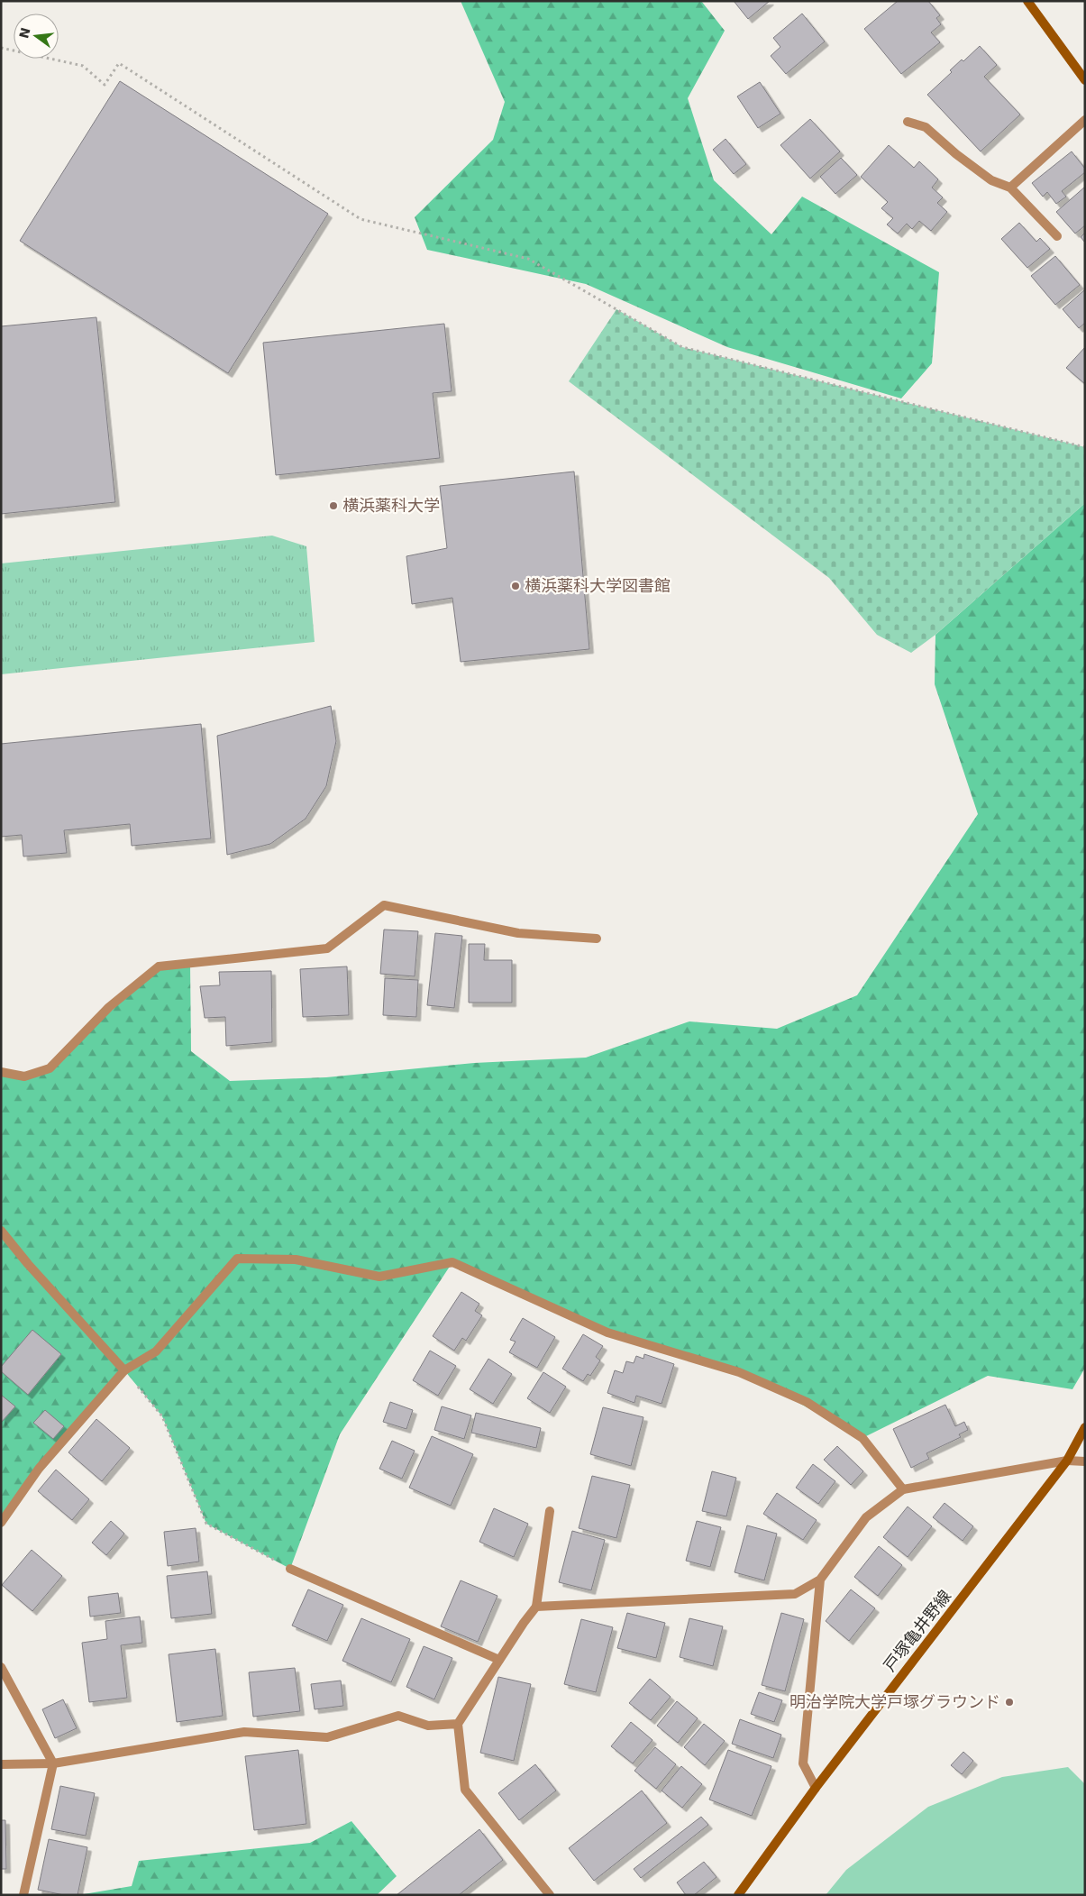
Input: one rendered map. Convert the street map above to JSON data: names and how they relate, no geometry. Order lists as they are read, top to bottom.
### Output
{
  "streets": {
    "main road": ["戸塚亀井野線"]
  },
  "places": ["横浜薬科大学", "横浜薬科大学図書館", "明治学院大学戸塚グラウンド"],
  "north": "left"
}
